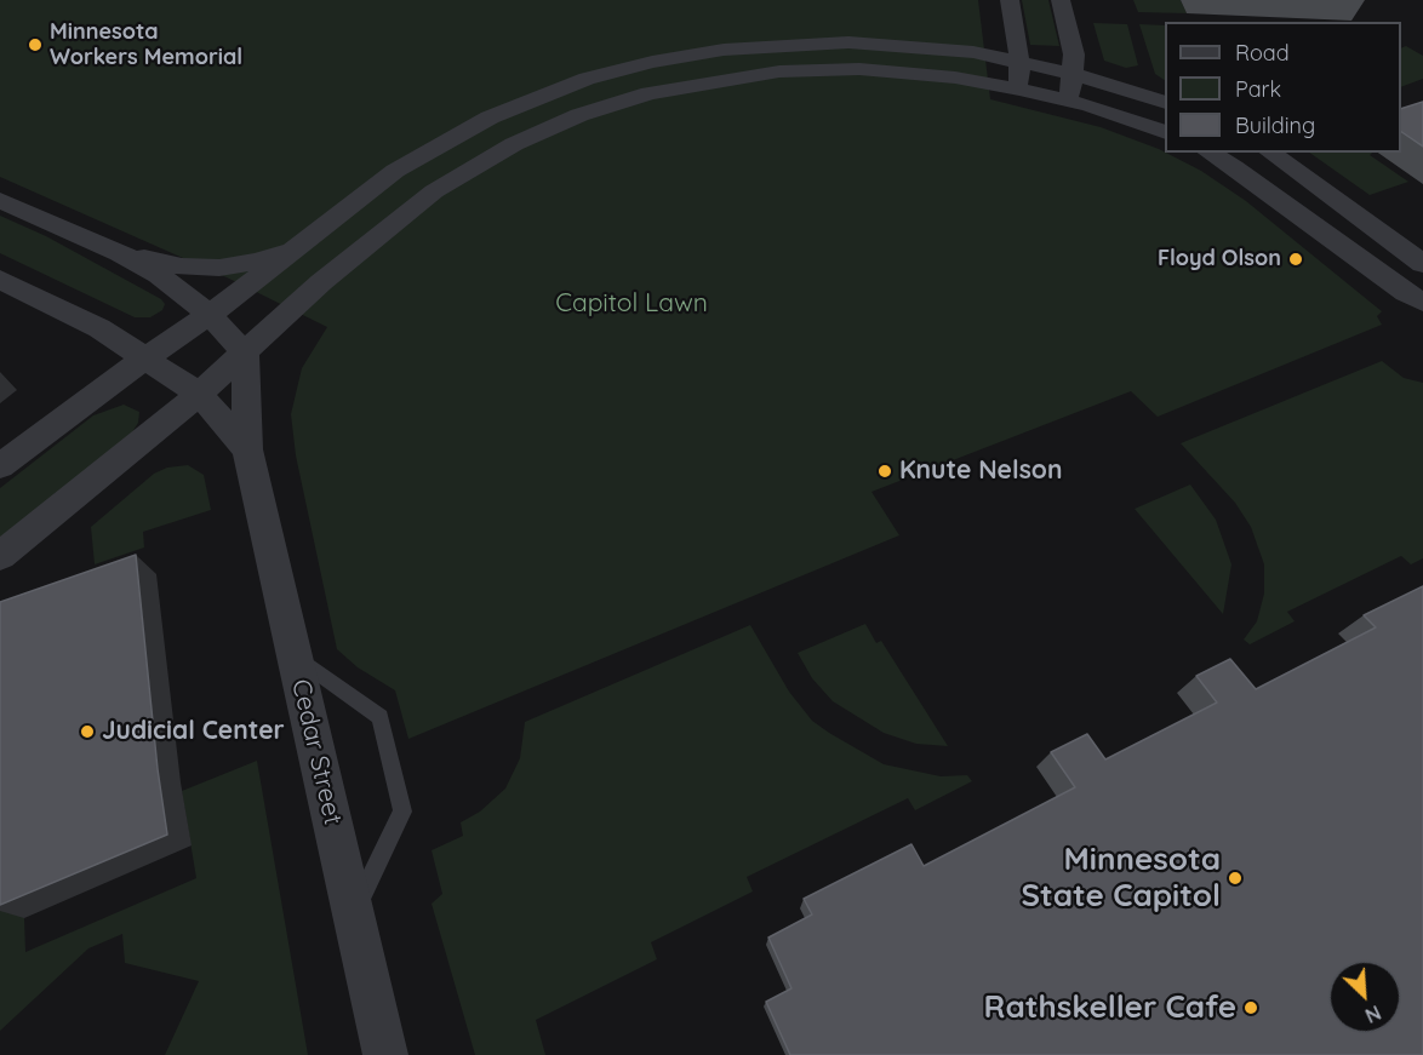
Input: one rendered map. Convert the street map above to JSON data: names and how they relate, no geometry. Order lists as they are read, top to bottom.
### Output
{
  "streets": {
    "street": ["Cedar Street"]
  },
  "parks": ["Capitol Lawn"],
  "places": [
    "Minnesota Workers Memorial",
    "Floyd Olson",
    "Knute Nelson",
    "Judicial Center",
    "Minnesota State Capitol",
    "Rathskeller Cafe"
  ],
  "legend": ["Road", "Park", "Building"],
  "north": "bottom right"
}
